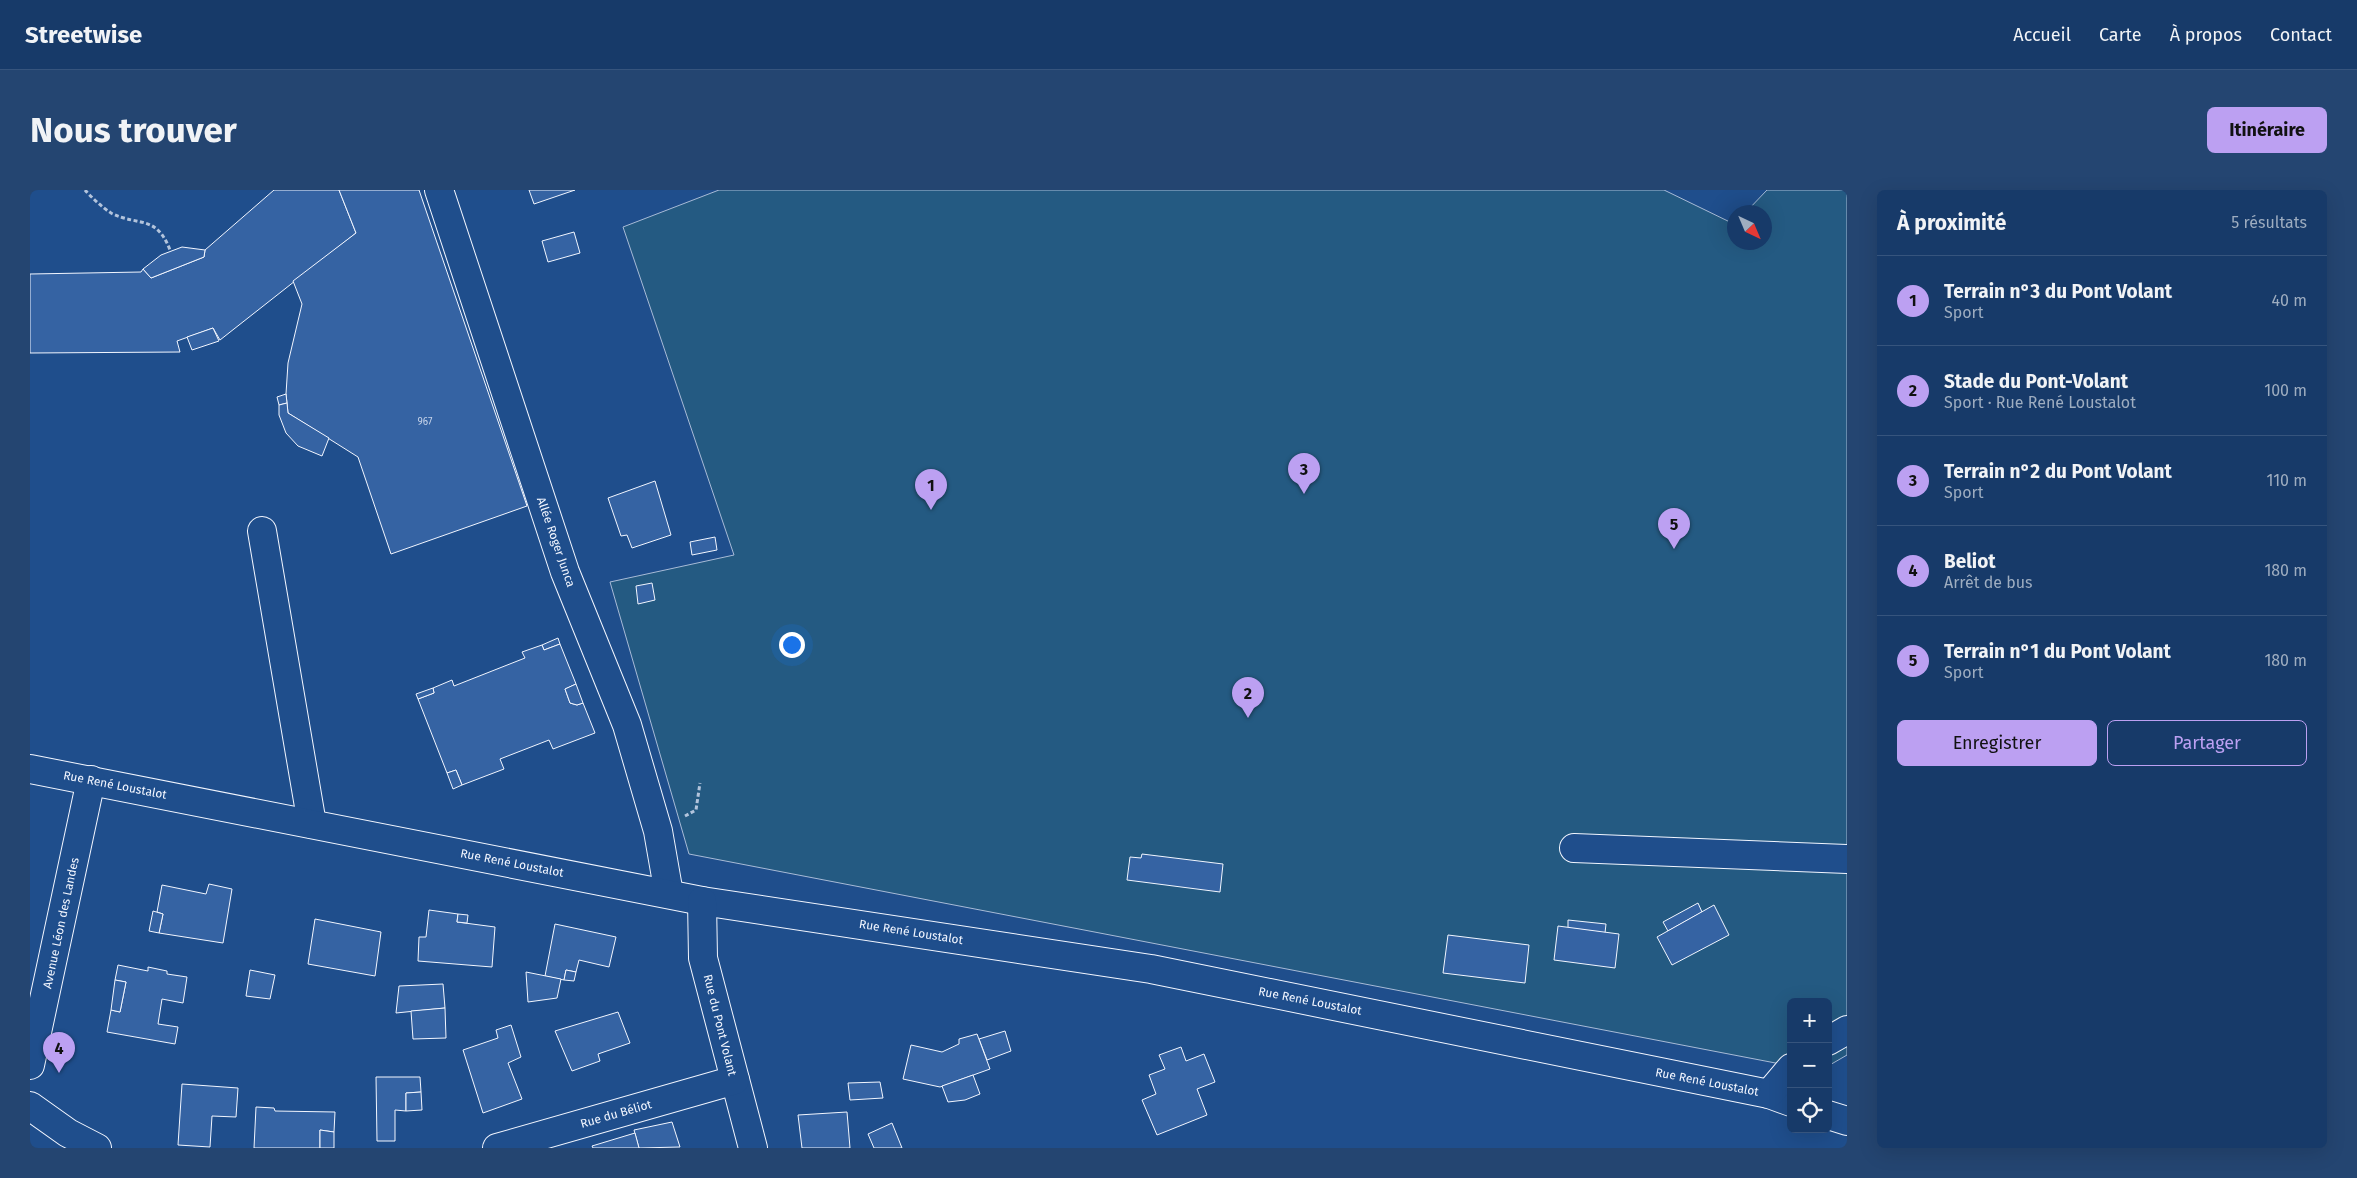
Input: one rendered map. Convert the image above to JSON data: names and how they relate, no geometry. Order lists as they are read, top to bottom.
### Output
{
  "streets": {
    "street": [
      "Allée Roger Junca",
      "Rue René Loustalot",
      "Avenue Léon des Landes",
      "Rue du Pont Volant",
      "Rue du Béliot"
    ]
  },
  "crossings": [
    ["Allée Roger Junca", "Rue René Loustalot"],
    ["Rue René Loustalot", "Avenue Léon des Landes"],
    ["Rue René Loustalot", "Rue du Pont Volant"],
    ["Rue du Pont Volant", "Rue du Béliot"]
  ],
  "house_numbers": ["967"],
  "north": "bottom right",
  "page": {
    "header": "Streetwise",
    "nav": [
      "Accueil",
      "Carte",
      "À propos",
      "Contact"
    ],
    "buttons": [
      "Itinéraire",
      ["Enregistrer", "Partager"]
    ],
    "title": "Nous trouver",
    "heading": ["À proximité", "5 résultats"],
    "list": [
      {
        "mark": "1",
        "name": "Terrain n°3 du Pont Volant",
        "note": "Sport",
        "value": "40 m"
      },
      {
        "mark": "2",
        "name": "Stade du Pont-Volant",
        "note": "Sport · Rue René Loustalot",
        "value": "100 m"
      },
      {
        "mark": "3",
        "name": "Terrain n°2 du Pont Volant",
        "note": "Sport",
        "value": "110 m"
      },
      {
        "mark": "4",
        "name": "Beliot",
        "note": "Arrêt de bus",
        "value": "180 m"
      },
      {
        "mark": "5",
        "name": "Terrain n°1 du Pont Volant",
        "note": "Sport",
        "value": "180 m"
      }
    ],
    "pins": [
      "3",
      "1",
      "5",
      "2",
      "4"
    ],
    "map_buttons": ["+", "−"]
  }
}
